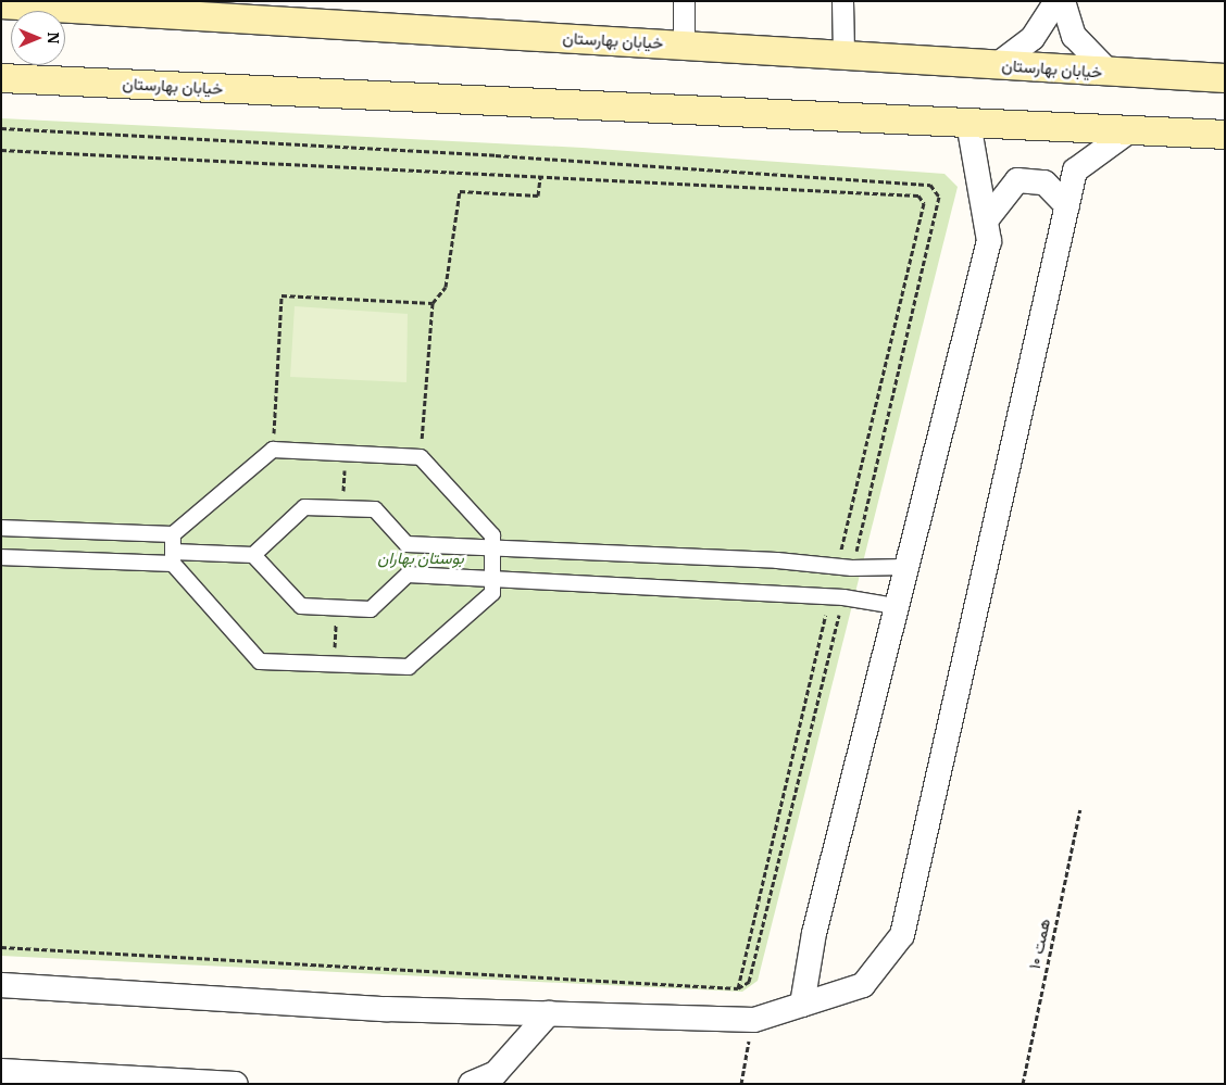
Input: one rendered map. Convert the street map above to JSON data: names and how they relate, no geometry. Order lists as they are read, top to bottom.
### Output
{
  "streets": {
    "main road": ["خیابان بهارستان"],
    "path": ["همت ۱۰"]
  },
  "parks": ["بوستان بهاران"],
  "north": "right"
}
